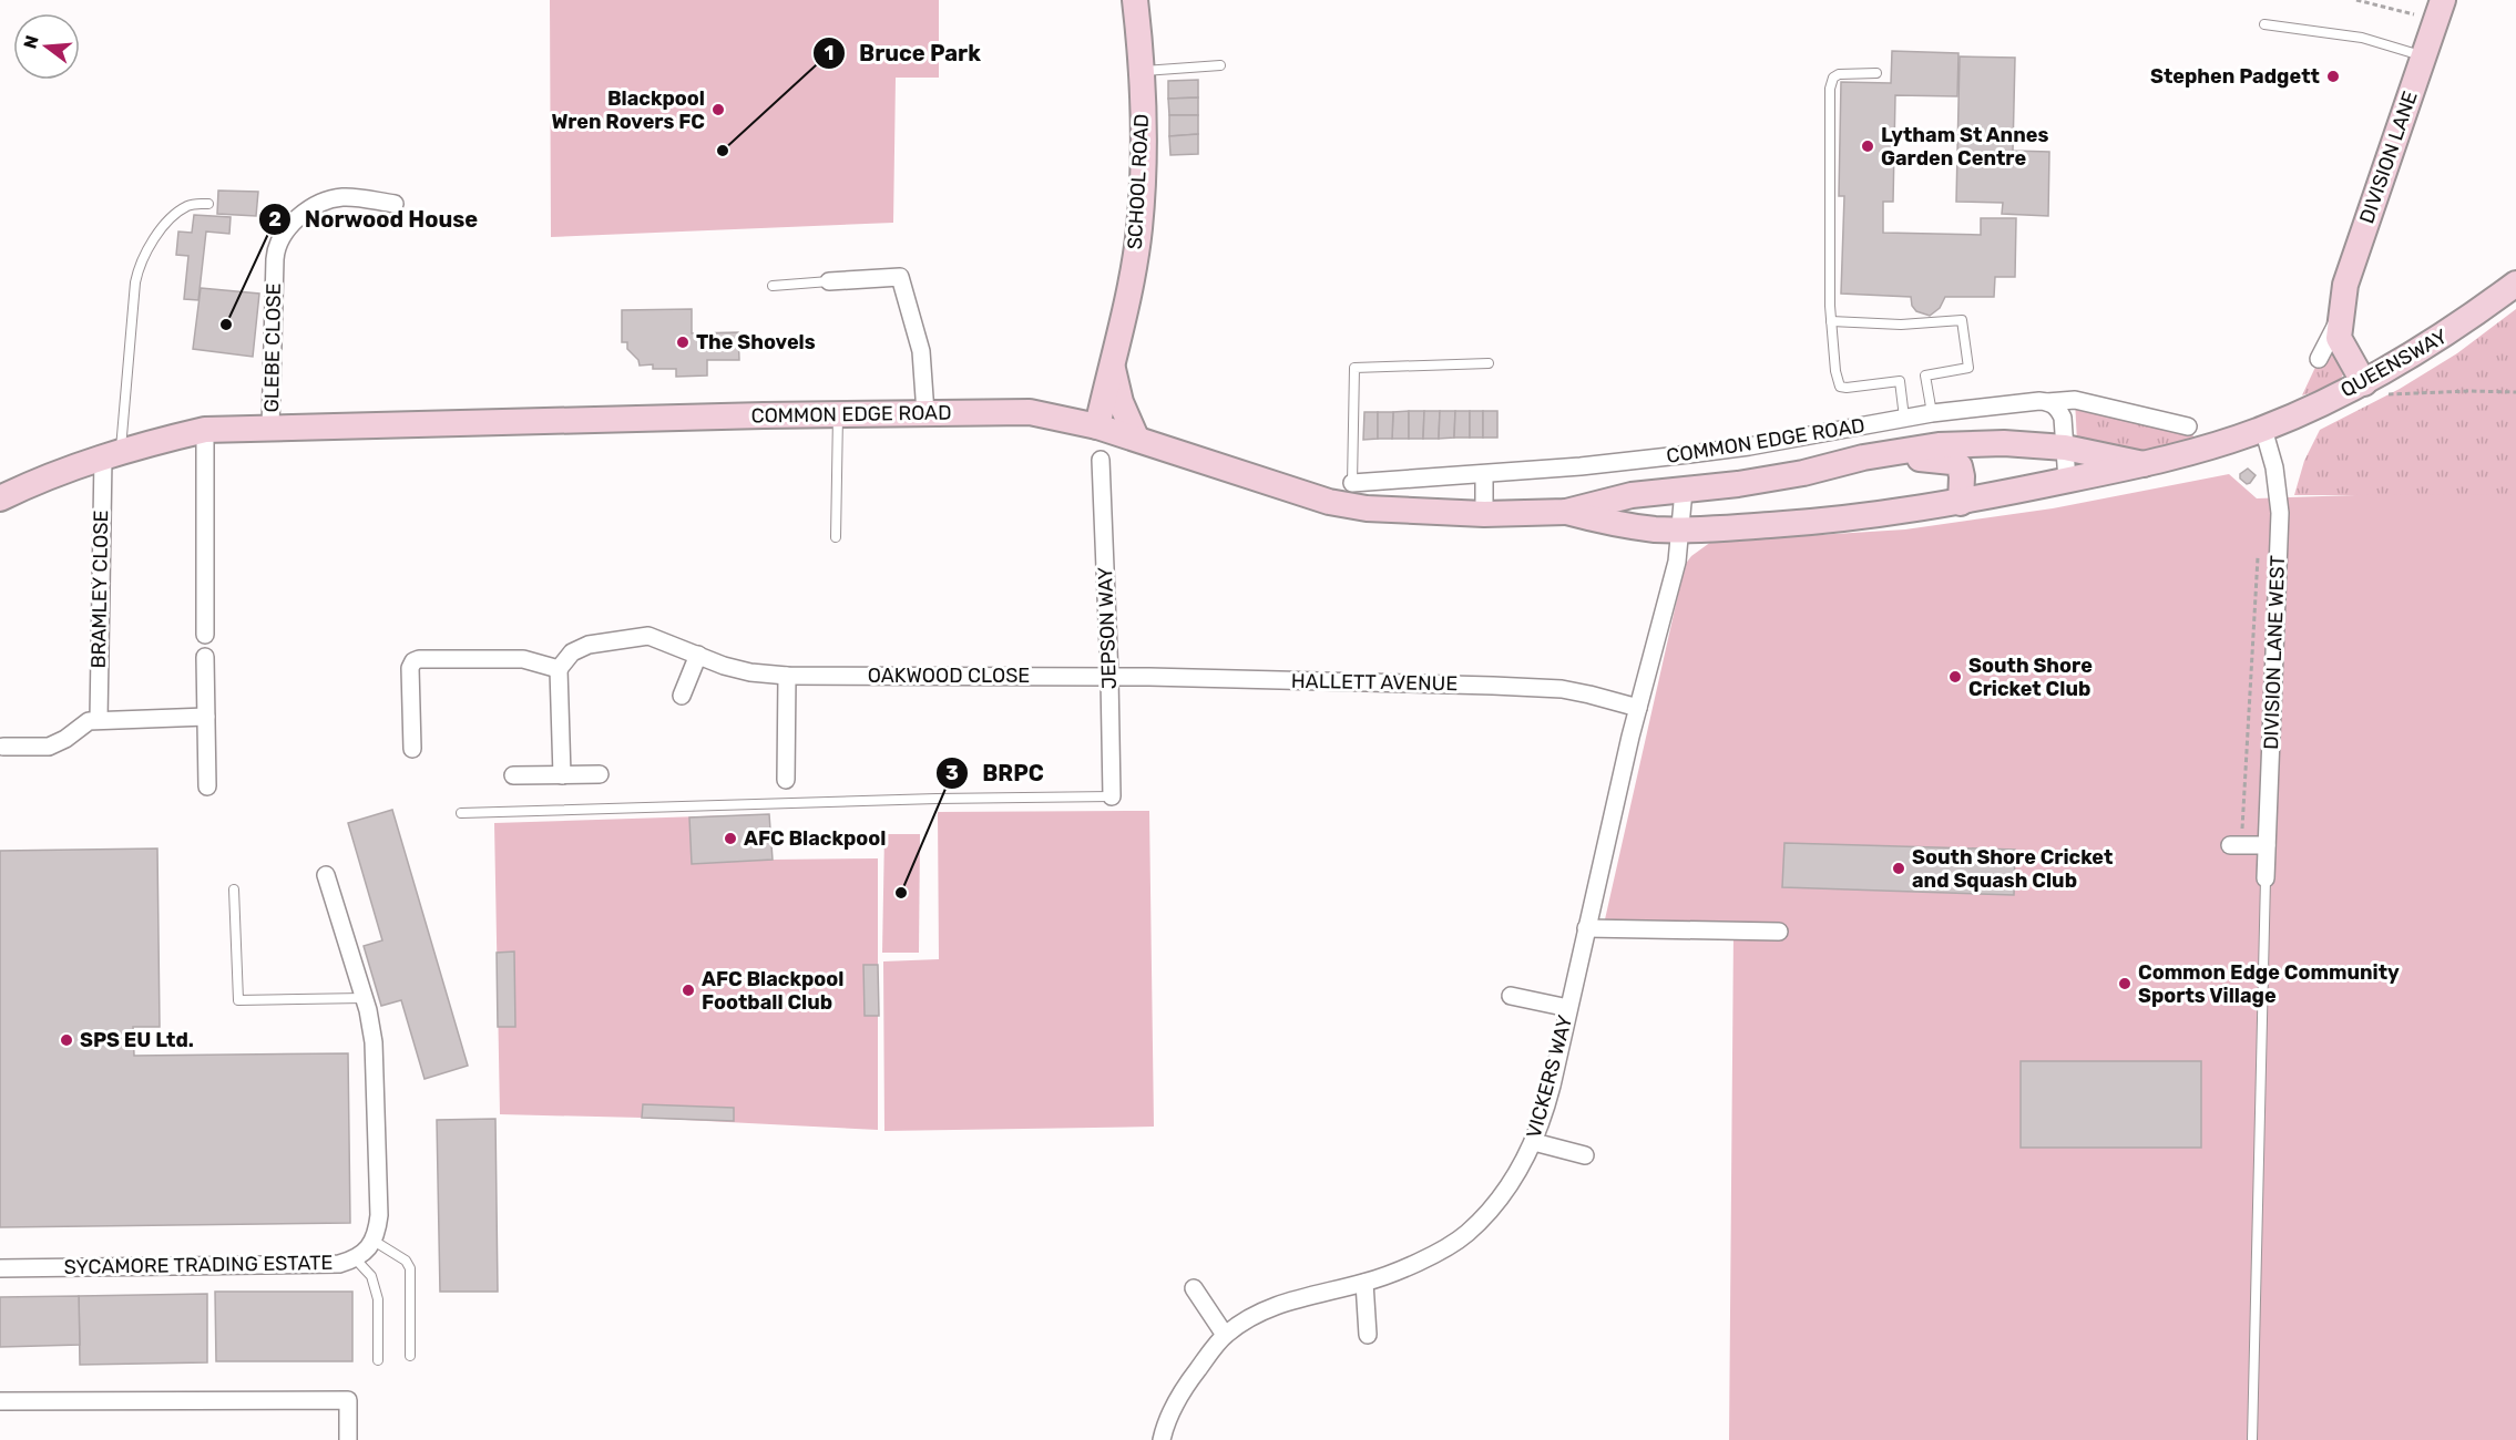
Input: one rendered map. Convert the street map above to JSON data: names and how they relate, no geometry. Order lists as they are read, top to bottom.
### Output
{
  "streets": {
    "main road": [
      "DIVISION LANE",
      "SCHOOL ROAD",
      "QUEENSWAY",
      "COMMON EDGE ROAD"
    ],
    "street": [
      "GLEBE CLOSE",
      "BRAMLEY CLOSE",
      "JEPSON WAY",
      "DIVISION LANE WEST",
      "OAKWOOD CLOSE",
      "HALLETT AVENUE",
      "VICKERS WAY",
      "SYCAMORE TRADING ESTATE"
    ]
  },
  "crossings": [
    ["DIVISION LANE", "QUEENSWAY"],
    ["SCHOOL ROAD", "COMMON EDGE ROAD"],
    ["GLEBE CLOSE", "COMMON EDGE ROAD"],
    ["QUEENSWAY", "COMMON EDGE ROAD"],
    ["QUEENSWAY", "DIVISION LANE WEST"],
    ["COMMON EDGE ROAD", "BRAMLEY CLOSE"],
    ["COMMON EDGE ROAD", "DIVISION LANE WEST"],
    ["COMMON EDGE ROAD", "VICKERS WAY"],
    ["JEPSON WAY", "OAKWOOD CLOSE"],
    ["JEPSON WAY", "HALLETT AVENUE"],
    ["OAKWOOD CLOSE", "HALLETT AVENUE"],
    ["HALLETT AVENUE", "VICKERS WAY"]
  ],
  "places": [
    "Stephen Padgett",
    "Blackpool Wren Rovers FC",
    "Lytham St Annes Garden Centre",
    "Bruce Park",
    "Norwood House",
    "The Shovels",
    "South Shore Cricket Club",
    "AFC Blackpool",
    "South Shore Cricket and Squash Club",
    "BRPC",
    "Common Edge Community Sports Village",
    "AFC Blackpool Football Club",
    "SPS EU Ltd."
  ],
  "north": "left"
}
